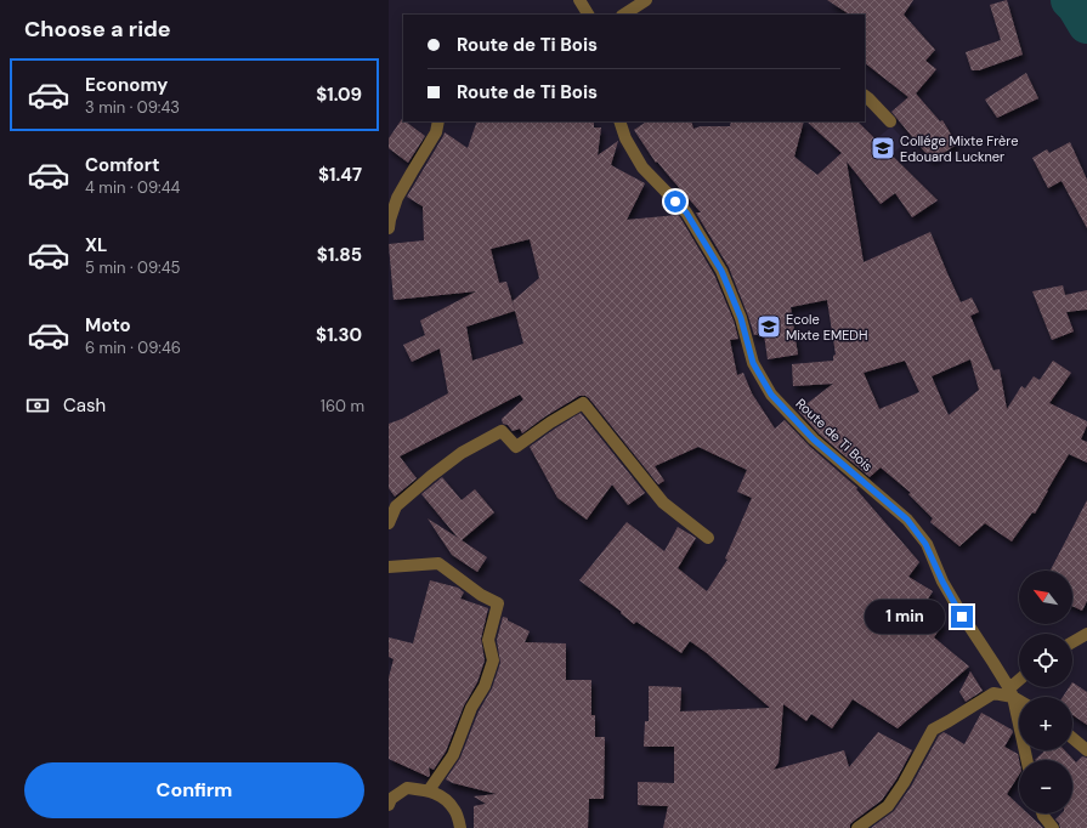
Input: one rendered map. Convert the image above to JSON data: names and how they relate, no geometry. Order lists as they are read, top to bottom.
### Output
{
  "streets": {
    "street": ["Route de Ti Bois"]
  },
  "places": {
    "school or university": ["Collége Mixte Frère Edouard Luckner", "Ecole Mixte EMEDH"]
  },
  "north": "top left",
  "page": {
    "heading": "Choose a ride",
    "banner": ["Route de Ti Bois", "Route de Ti Bois"],
    "list": [
      {
        "name": "Economy",
        "note": "3 min · 09:43",
        "value": "$1.09"
      },
      {
        "name": "Comfort",
        "note": "4 min · 09:44",
        "value": "$1.47"
      },
      {
        "name": "XL",
        "note": "5 min · 09:45",
        "value": "$1.85"
      },
      {
        "name": "Moto",
        "note": "6 min · 09:46",
        "value": "$1.30"
      }
    ],
    "pay": ["Cash", "160 m"],
    "map_buttons": ["+", "−"],
    "bubble": "1 min",
    "buttons": "Confirm"
  }
}
